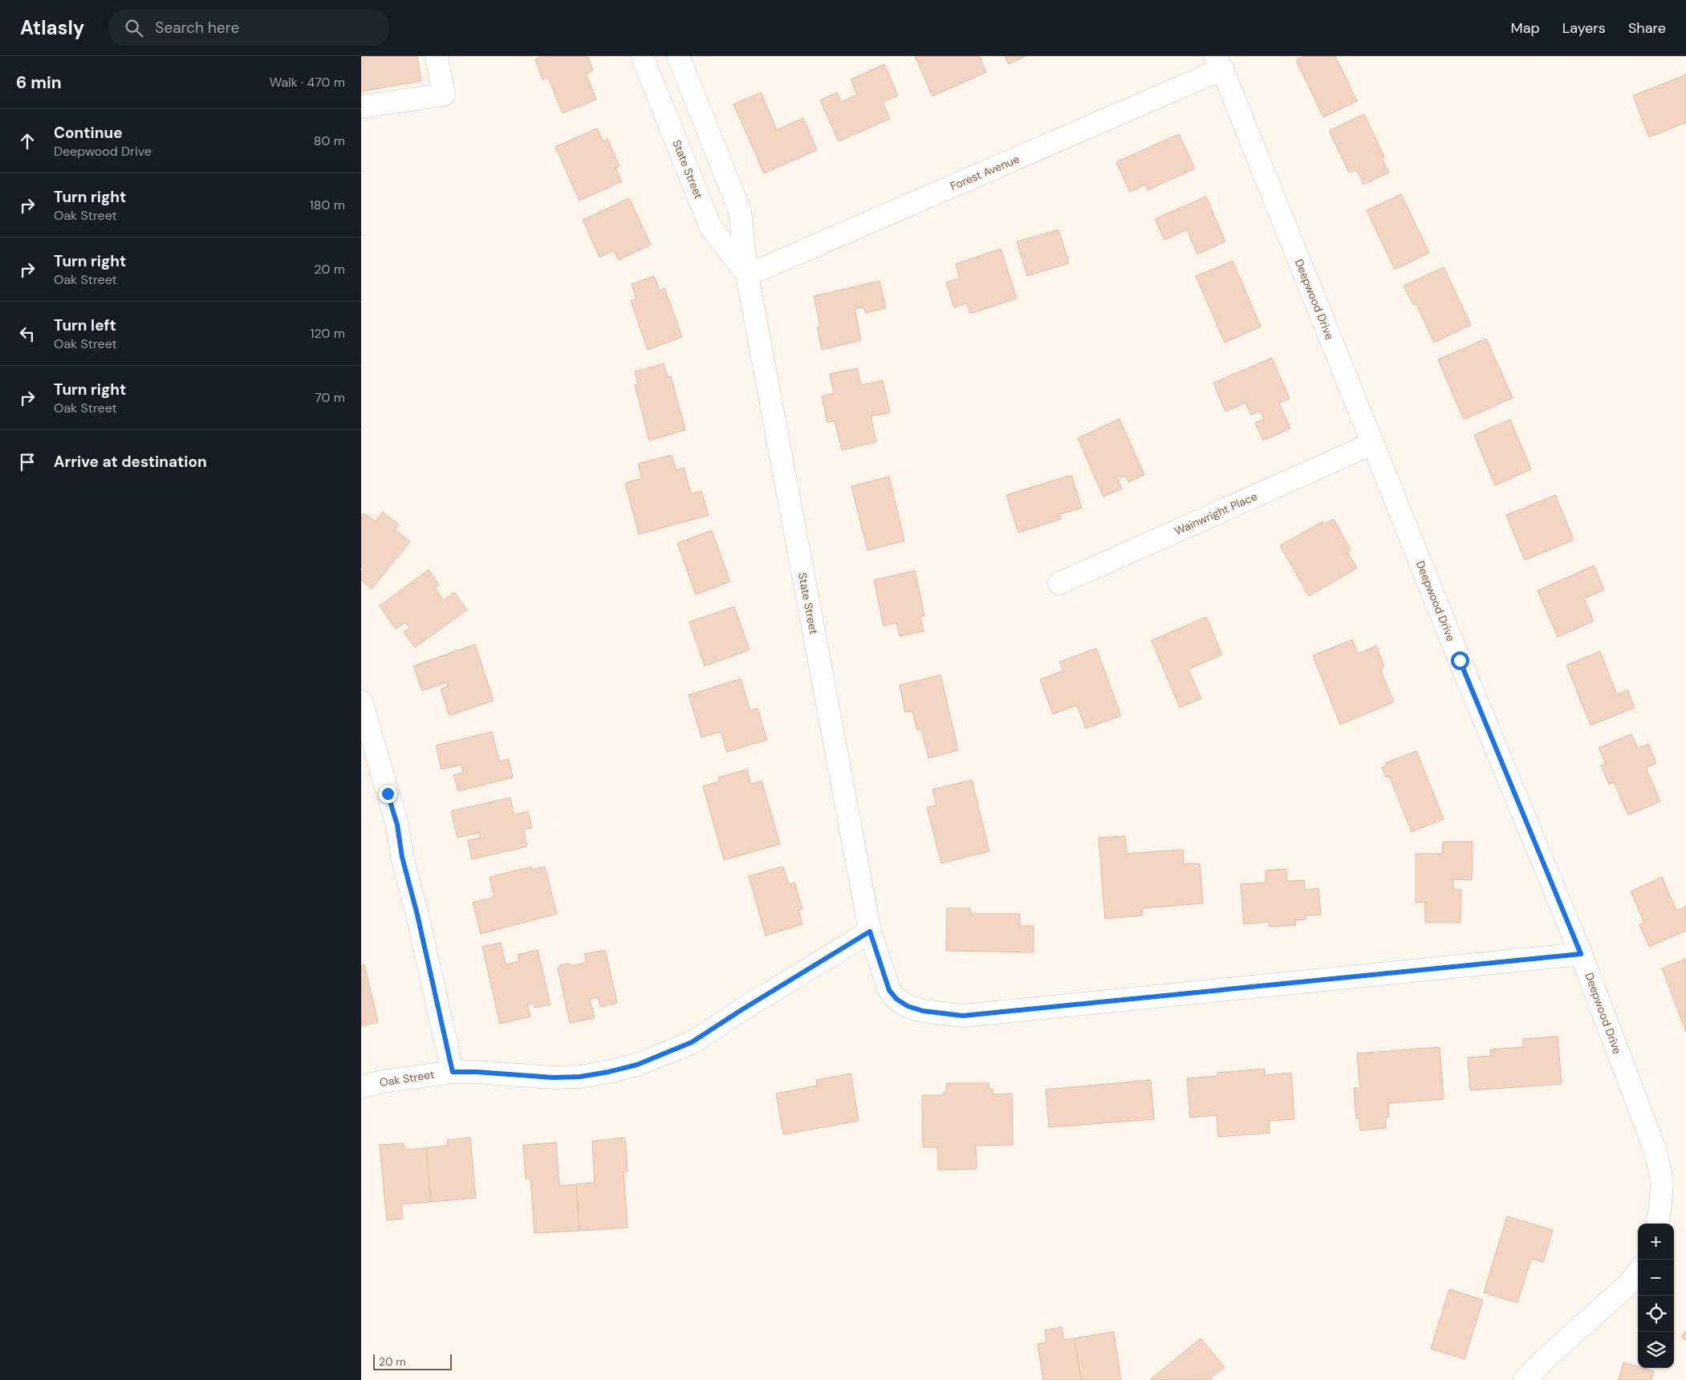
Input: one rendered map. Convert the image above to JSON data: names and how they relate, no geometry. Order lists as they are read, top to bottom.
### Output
{
  "streets": {
    "street": [
      "State Street",
      "Forest Avenue",
      "Deepwood Drive",
      "Wainwright Place",
      "Oak Street"
    ]
  },
  "crossings": [
    ["State Street", "Forest Avenue"],
    ["State Street", "Oak Street"],
    ["Forest Avenue", "Deepwood Drive"],
    ["Deepwood Drive", "Wainwright Place"]
  ],
  "scale_bar": "20 m",
  "page": {
    "header": "Atlasly",
    "search": "Search here",
    "nav": ["Map", "Layers", "Share"],
    "heading": ["6 min", "Walk · 470 m"],
    "list": [
      ["Continue", "Deepwood Drive", "80 m"],
      ["Turn right", "Oak Street", "180 m"],
      ["Turn right", "Oak Street", "20 m"],
      ["Turn left", "Oak Street", "120 m"],
      ["Turn right", "Oak Street", "70 m"],
      "Arrive at destination"
    ],
    "map_buttons": ["+", "−"],
    "scale": "20 m"
  }
}
